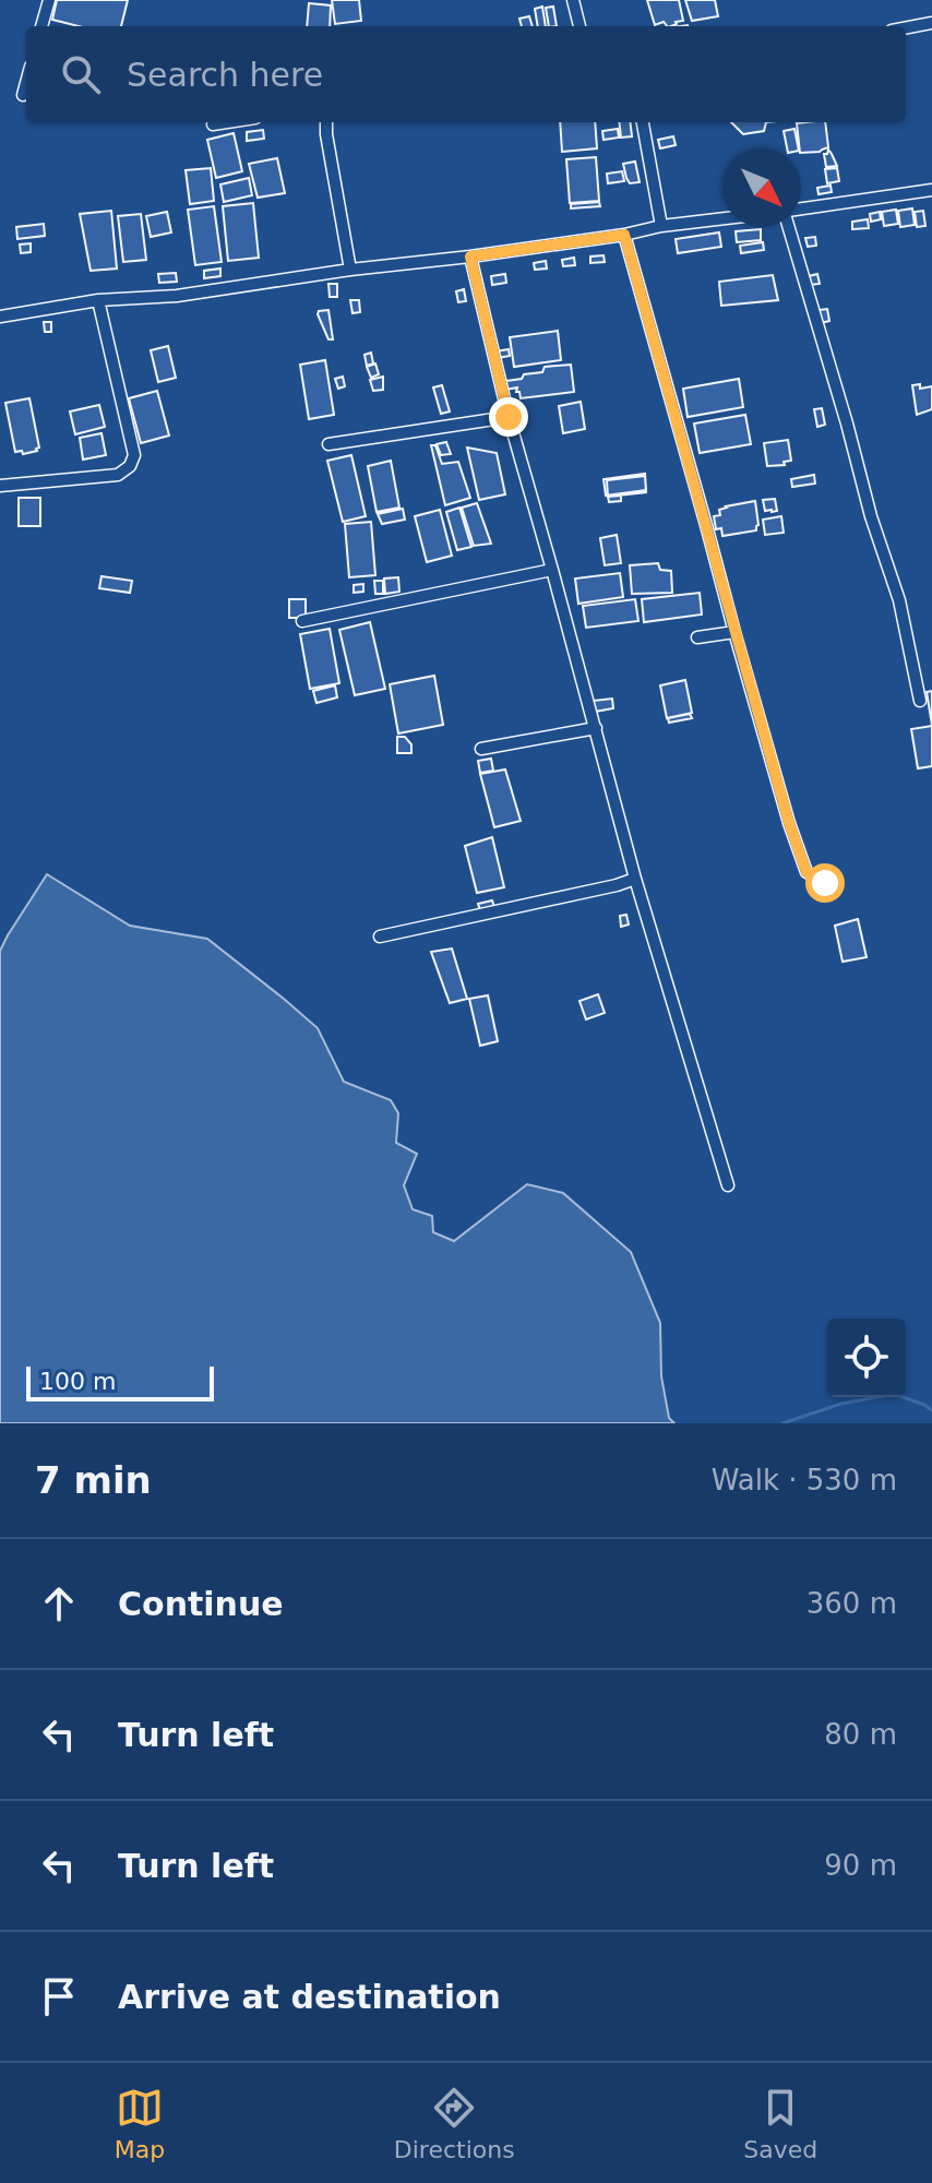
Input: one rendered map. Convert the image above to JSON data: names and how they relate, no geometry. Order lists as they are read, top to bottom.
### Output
{
  "scale_bar": "100 m",
  "north": "bottom right",
  "page": {
    "search": "Search here",
    "scale": "100 m",
    "heading": ["7 min", "Walk · 530 m"],
    "list": [
      ["Continue", "360 m"],
      ["Turn left", "80 m"],
      ["Turn left", "90 m"],
      "Arrive at destination"
    ],
    "nav": ["Map", "Directions", "Saved"]
  }
}
